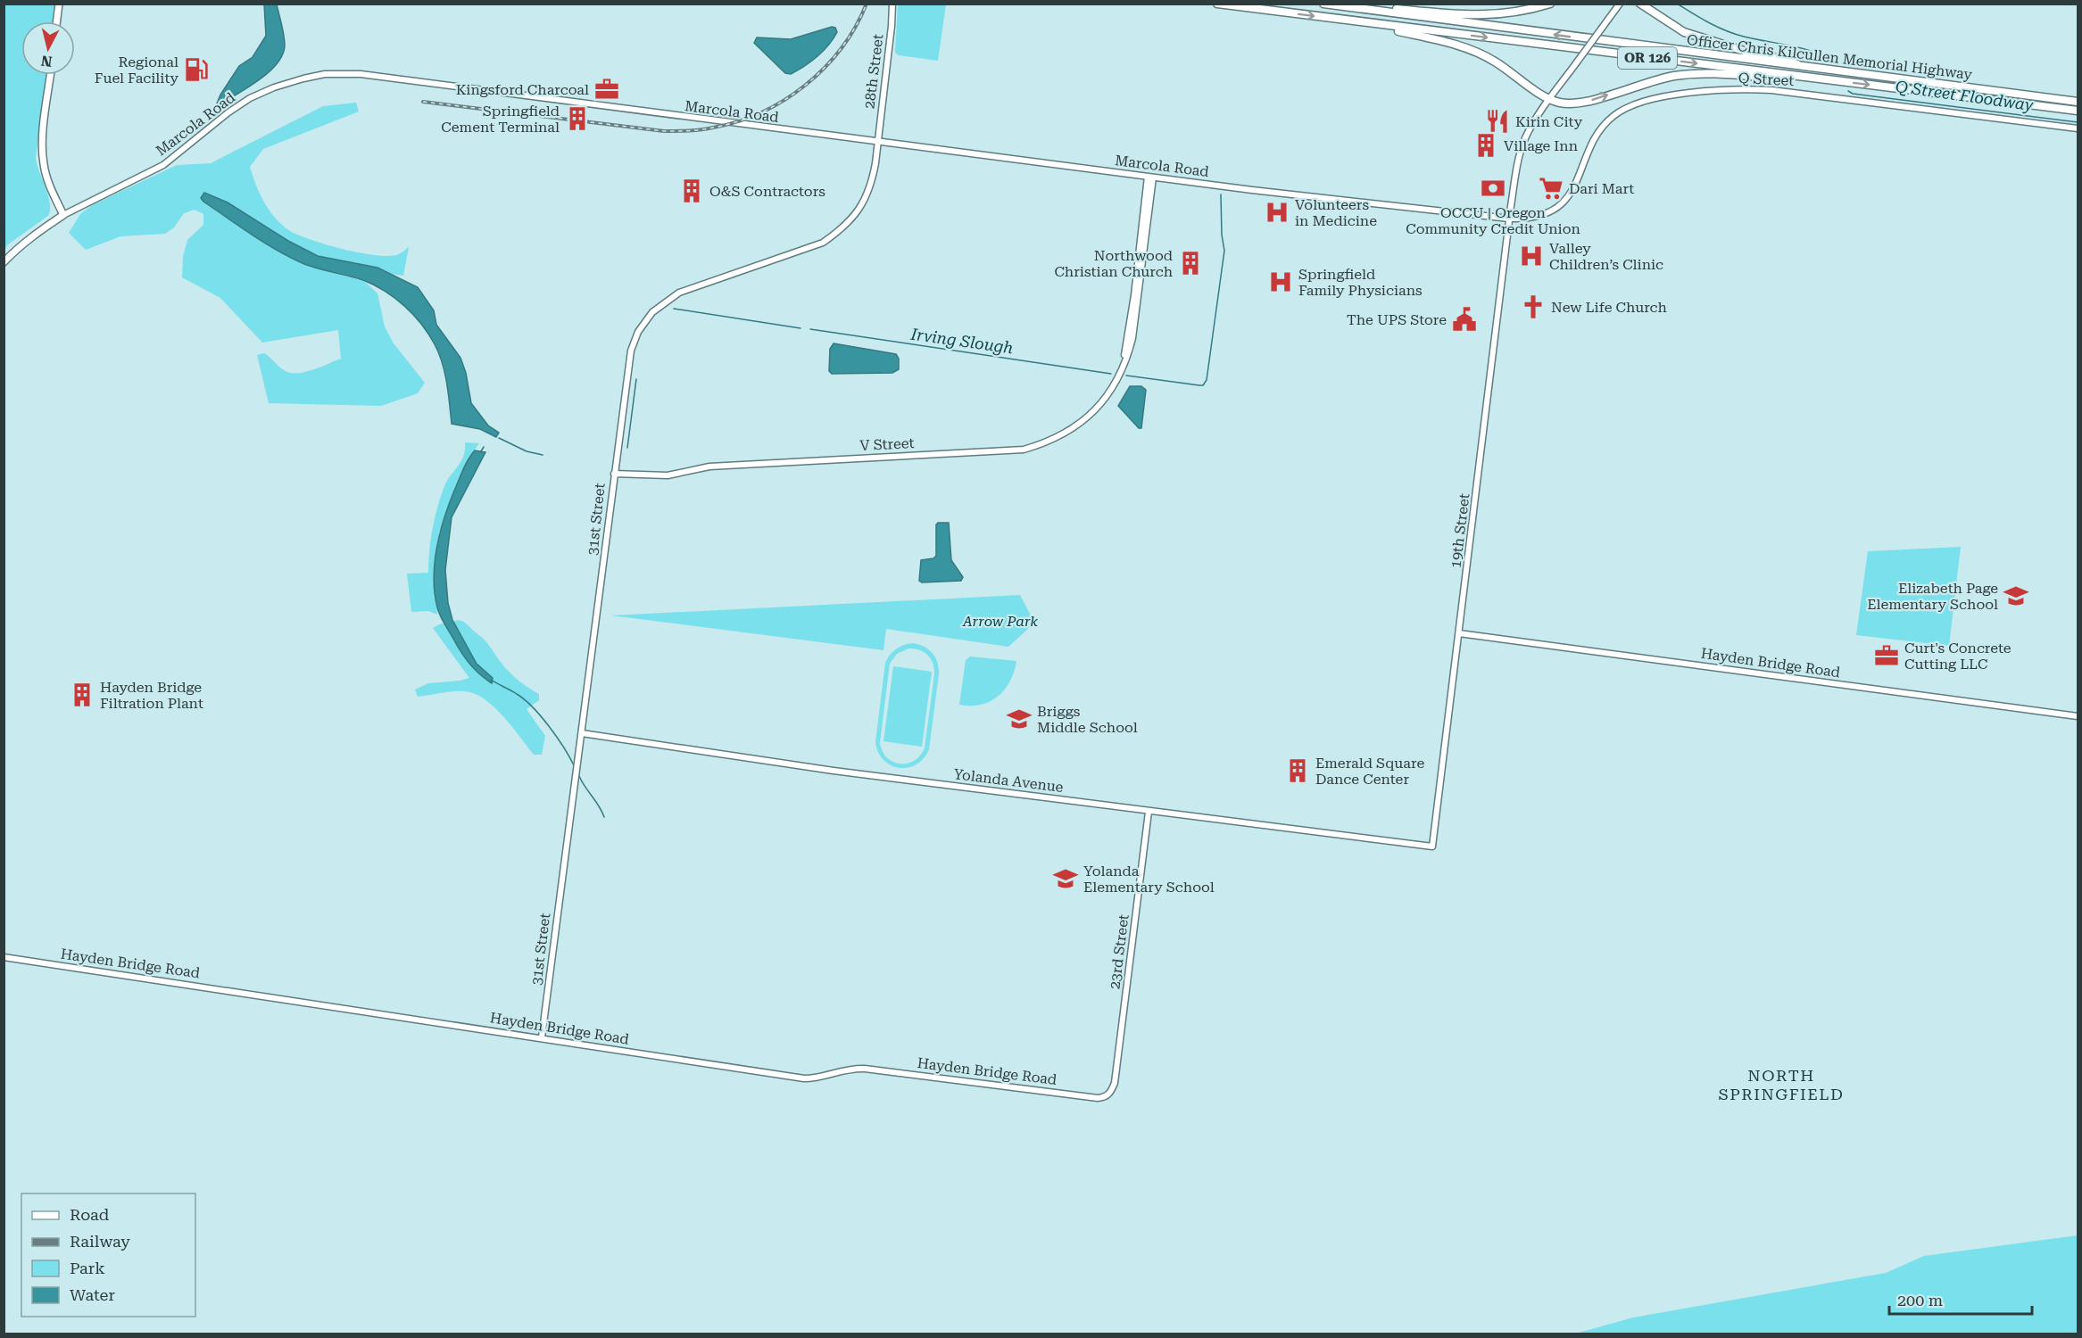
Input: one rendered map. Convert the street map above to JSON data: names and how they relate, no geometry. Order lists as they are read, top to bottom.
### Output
{
  "streets": {
    "highway": ["Officer Chris Kilcullen Memorial Highway", "OR 126"],
    "main road": ["Marcola Road"],
    "street": [
      "28th Street",
      "Q Street",
      "V Street",
      "31st Street",
      "19th Street",
      "Hayden Bridge Road",
      "Yolanda Avenue",
      "23rd Street"
    ]
  },
  "crossings": [
    ["28th Street", "Marcola Road"],
    ["28th Street", "31st Street"],
    ["Q Street", "Marcola Road"],
    ["Q Street", "19th Street"],
    ["Marcola Road", "V Street"],
    ["Marcola Road", "31st Street"],
    ["Marcola Road", "19th Street"],
    ["V Street", "31st Street"],
    ["31st Street", "Hayden Bridge Road"],
    ["31st Street", "Yolanda Avenue"],
    ["19th Street", "Hayden Bridge Road"],
    ["19th Street", "Yolanda Avenue"],
    ["Hayden Bridge Road", "23rd Street"],
    ["Yolanda Avenue", "23rd Street"]
  ],
  "districts": ["NORTH SPRINGFIELD"],
  "water": ["Q Street Floodway", "Irving Slough"],
  "parks": ["Arrow Park"],
  "places": {
    "fuel station": ["Regional Fuel Facility"],
    "office": ["Kingsford Charcoal", "Curt's Concrete Cutting LLC"],
    "building": [
      "Springfield Cement Terminal",
      "Village Inn",
      "O&S Contractors",
      "Northwood Christian Church",
      "Hayden Bridge Filtration Plant",
      "Emerald Square Dance Center"
    ],
    "restaurant": ["Kirin City"],
    "bank": ["OCCU | Oregon Community Credit Union"],
    "supermarket": ["Dari Mart"],
    "hospital": ["Volunteers in Medicine", "Valley Children’s Clinic", "Springfield Family Physicians"],
    "church": ["New Life Church"],
    "public building": ["The UPS Store"],
    "school or university": ["Elizabeth Page Elementary School", "Briggs Middle School", "Yolanda Elementary School"]
  },
  "legend": [
    "Road",
    "Railway",
    "Park",
    "Water"
  ],
  "scale_bar": "200 m",
  "north": "bottom"
}
